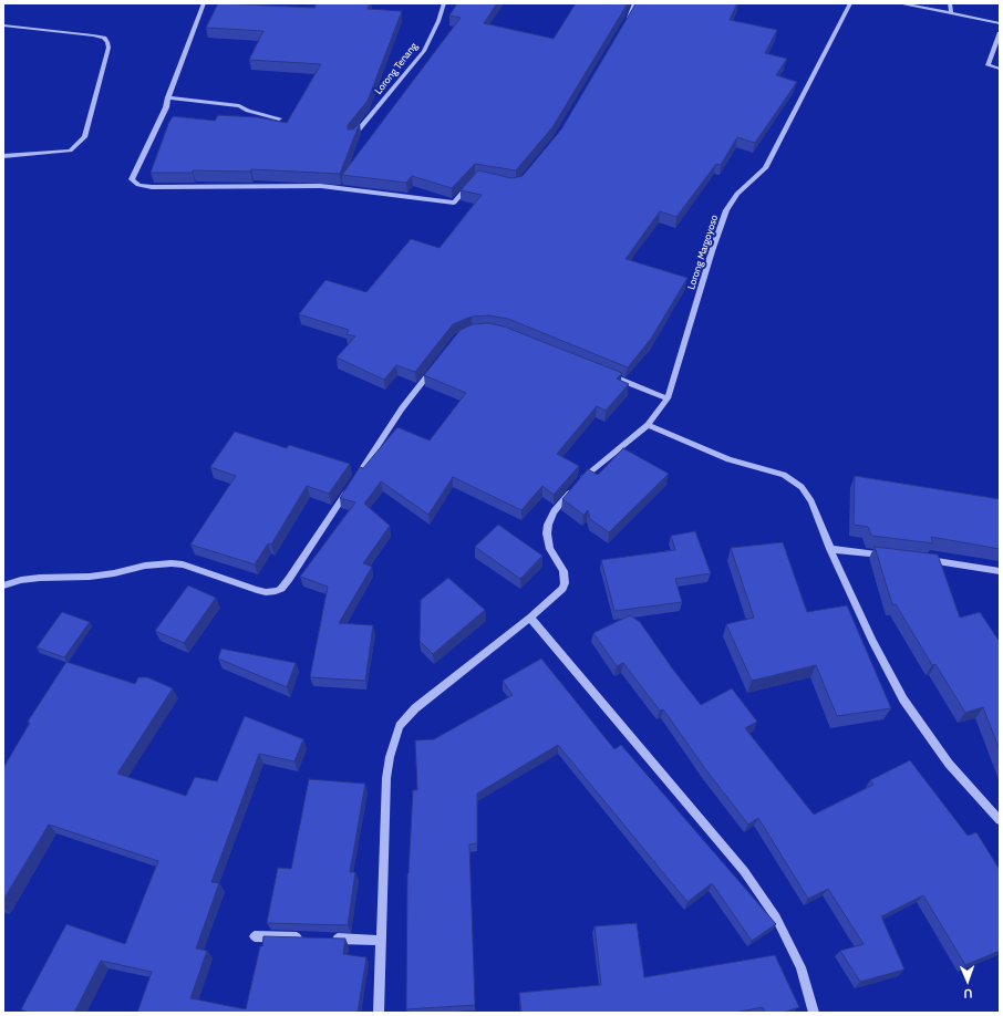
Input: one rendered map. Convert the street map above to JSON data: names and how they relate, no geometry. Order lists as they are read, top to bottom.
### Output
{
  "streets": {
    "street": ["Lorong Tenang", "Lorong Margoyoso"]
  },
  "north": "bottom"
}
